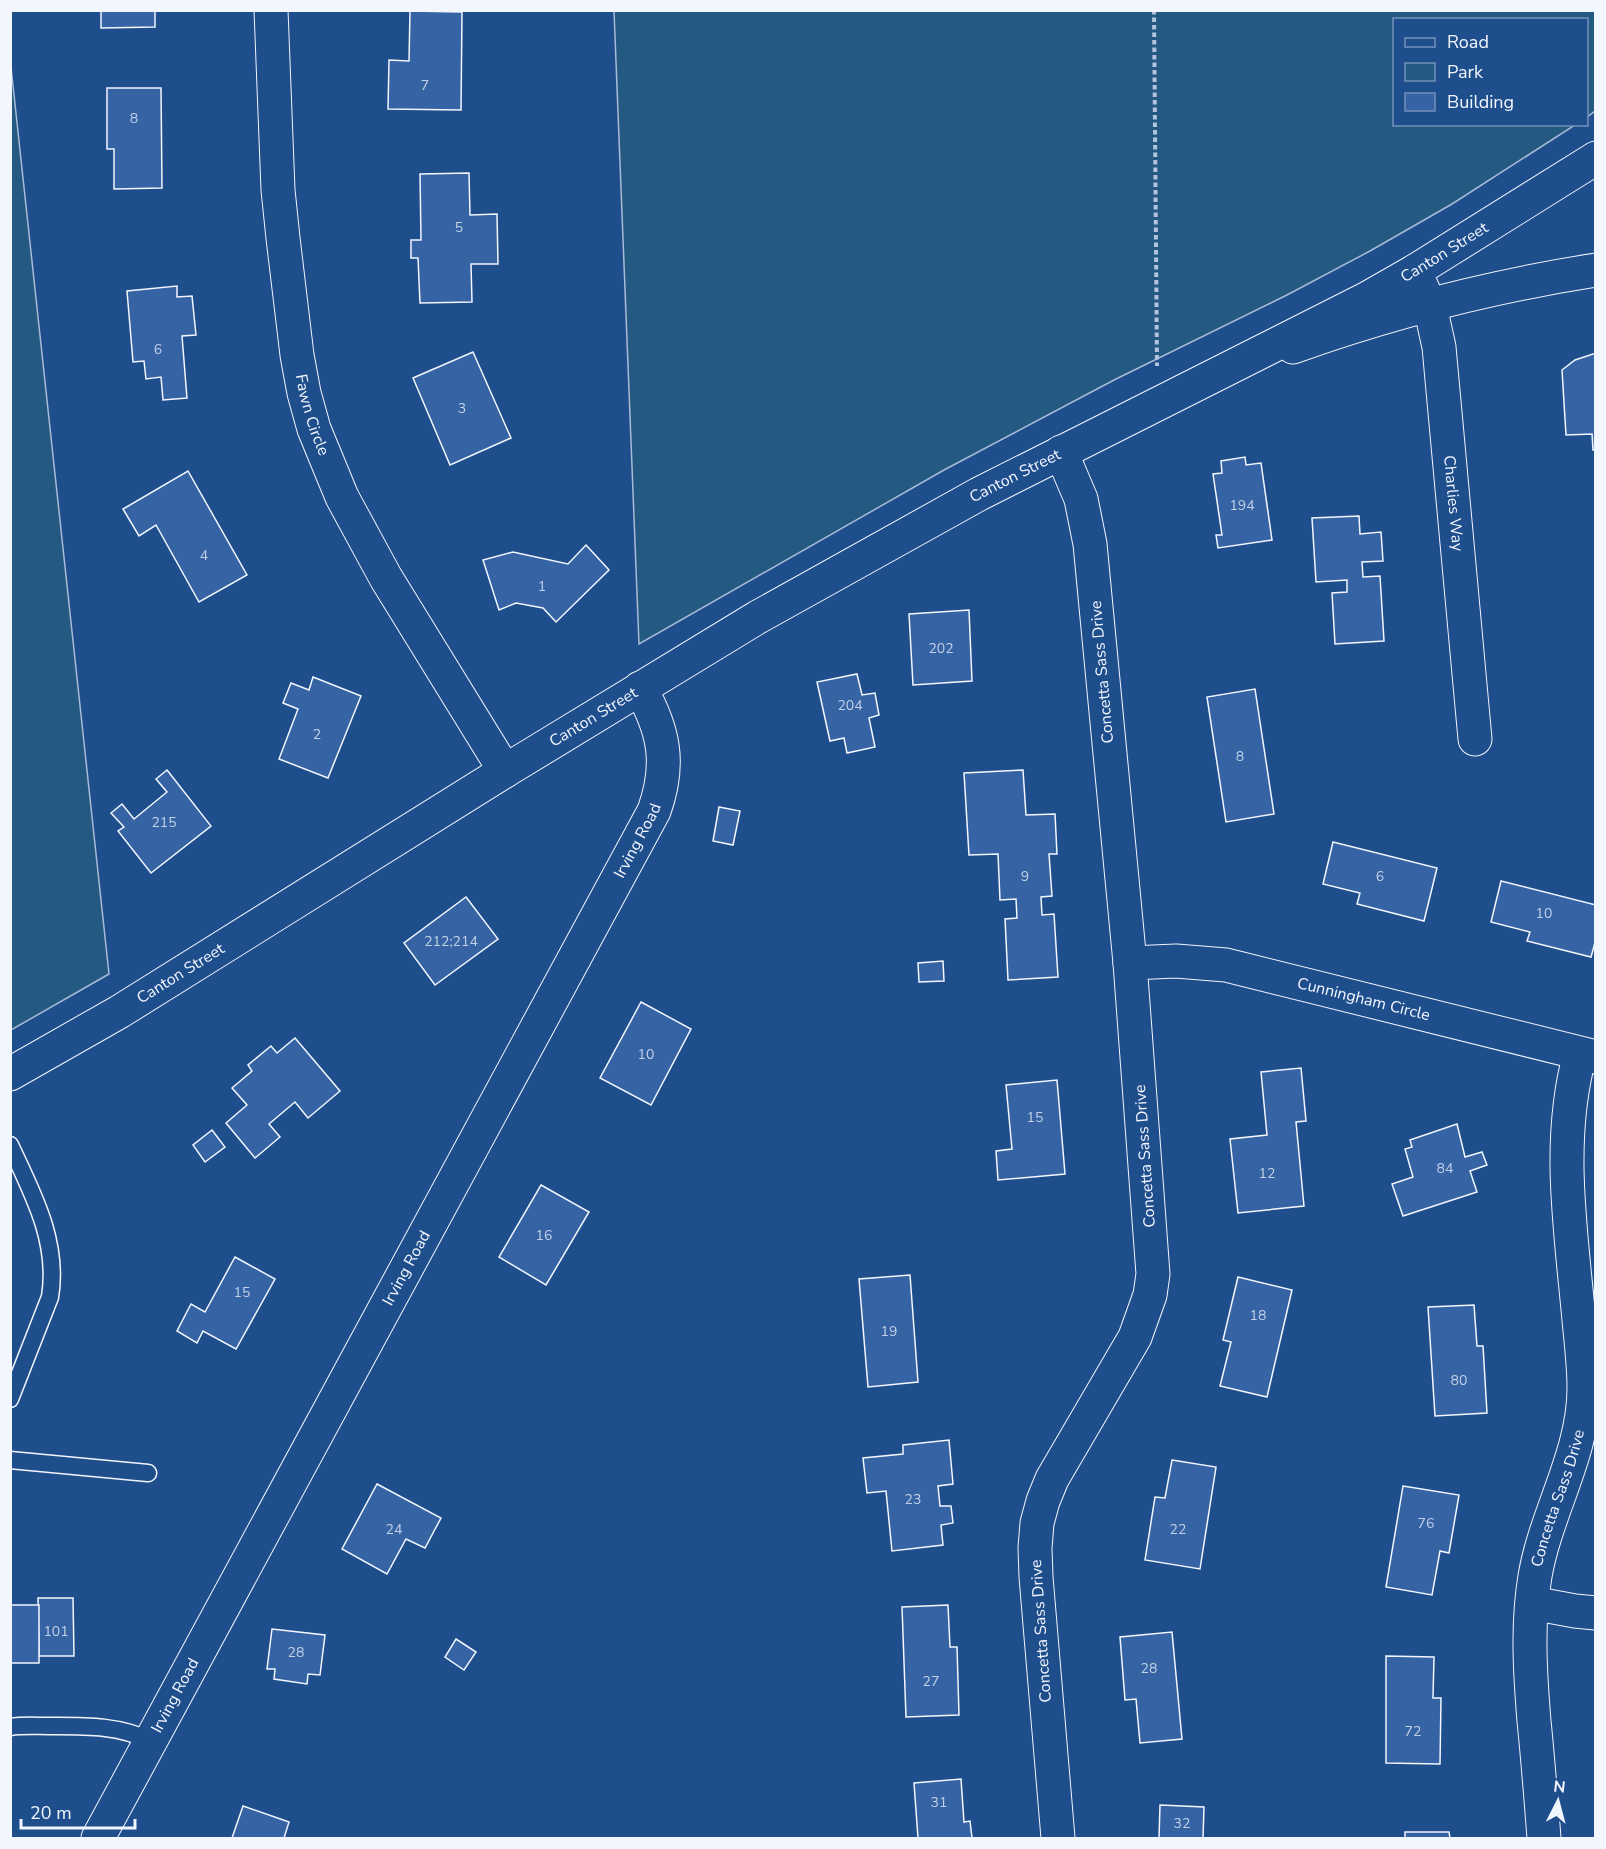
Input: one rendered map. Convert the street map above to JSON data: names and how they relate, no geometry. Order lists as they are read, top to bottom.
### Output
{
  "streets": {
    "street": [
      "Canton Street",
      "Fawn Circle",
      "Charlies Way",
      "Concetta Sass Drive",
      "Irving Road",
      "Cunningham Circle"
    ]
  },
  "crossings": [
    ["Canton Street", "Fawn Circle"],
    ["Canton Street", "Charlies Way"],
    ["Canton Street", "Concetta Sass Drive"],
    ["Canton Street", "Irving Road"],
    ["Concetta Sass Drive", "Cunningham Circle"]
  ],
  "house_numbers": [
    "7",
    "8",
    "5",
    "6",
    "3",
    "194",
    "4",
    "1",
    "202",
    "204",
    "2",
    "8",
    "215",
    "9",
    "6",
    "10",
    "212;214",
    "10",
    "15",
    "84",
    "12",
    "16",
    "15",
    "18",
    "19",
    "80",
    "23",
    "76",
    "24",
    "22",
    "101",
    "28",
    "28",
    "27",
    "72",
    "31",
    "32"
  ],
  "legend": ["Road", "Park", "Building"],
  "scale_bar": "20 m",
  "north": "top"
}
